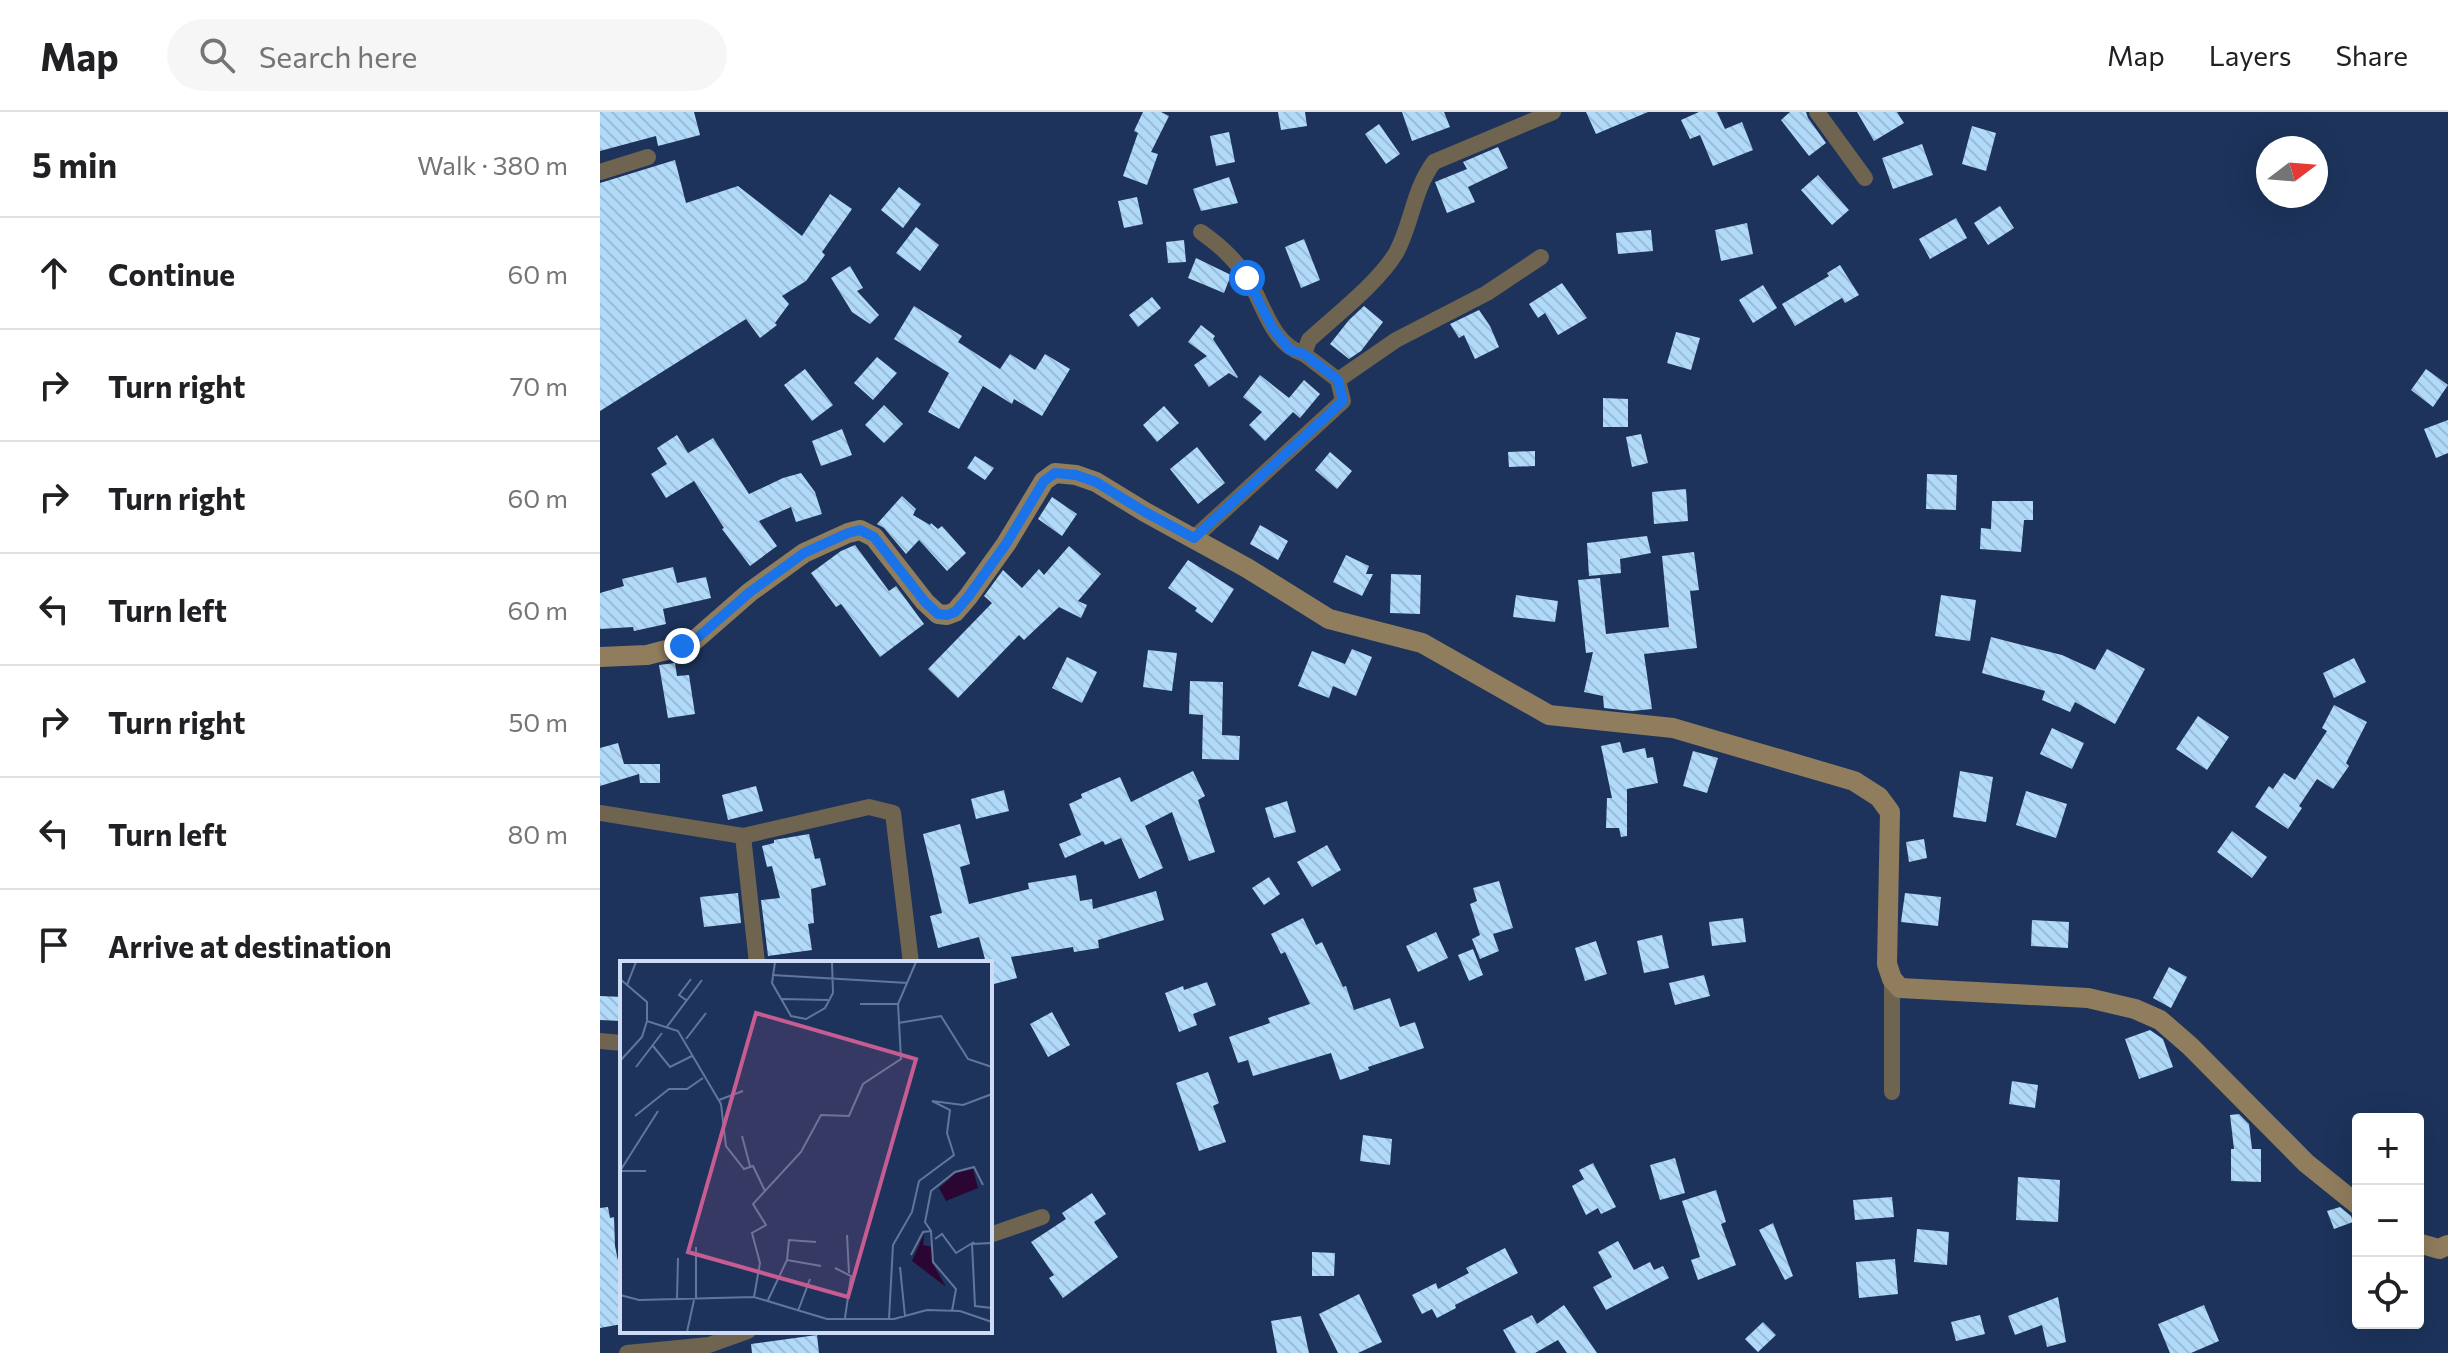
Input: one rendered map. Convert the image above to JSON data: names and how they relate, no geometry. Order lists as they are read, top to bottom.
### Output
{
  "north": "right",
  "page": {
    "header": "Map",
    "search": "Search here",
    "nav": ["Map", "Layers", "Share"],
    "heading": ["5 min", "Walk · 380 m"],
    "list": [
      ["Continue", "60 m"],
      ["Turn right", "70 m"],
      ["Turn right", "60 m"],
      ["Turn left", "60 m"],
      ["Turn right", "50 m"],
      ["Turn left", "80 m"],
      "Arrive at destination"
    ],
    "map_buttons": ["+", "−"]
  }
}
